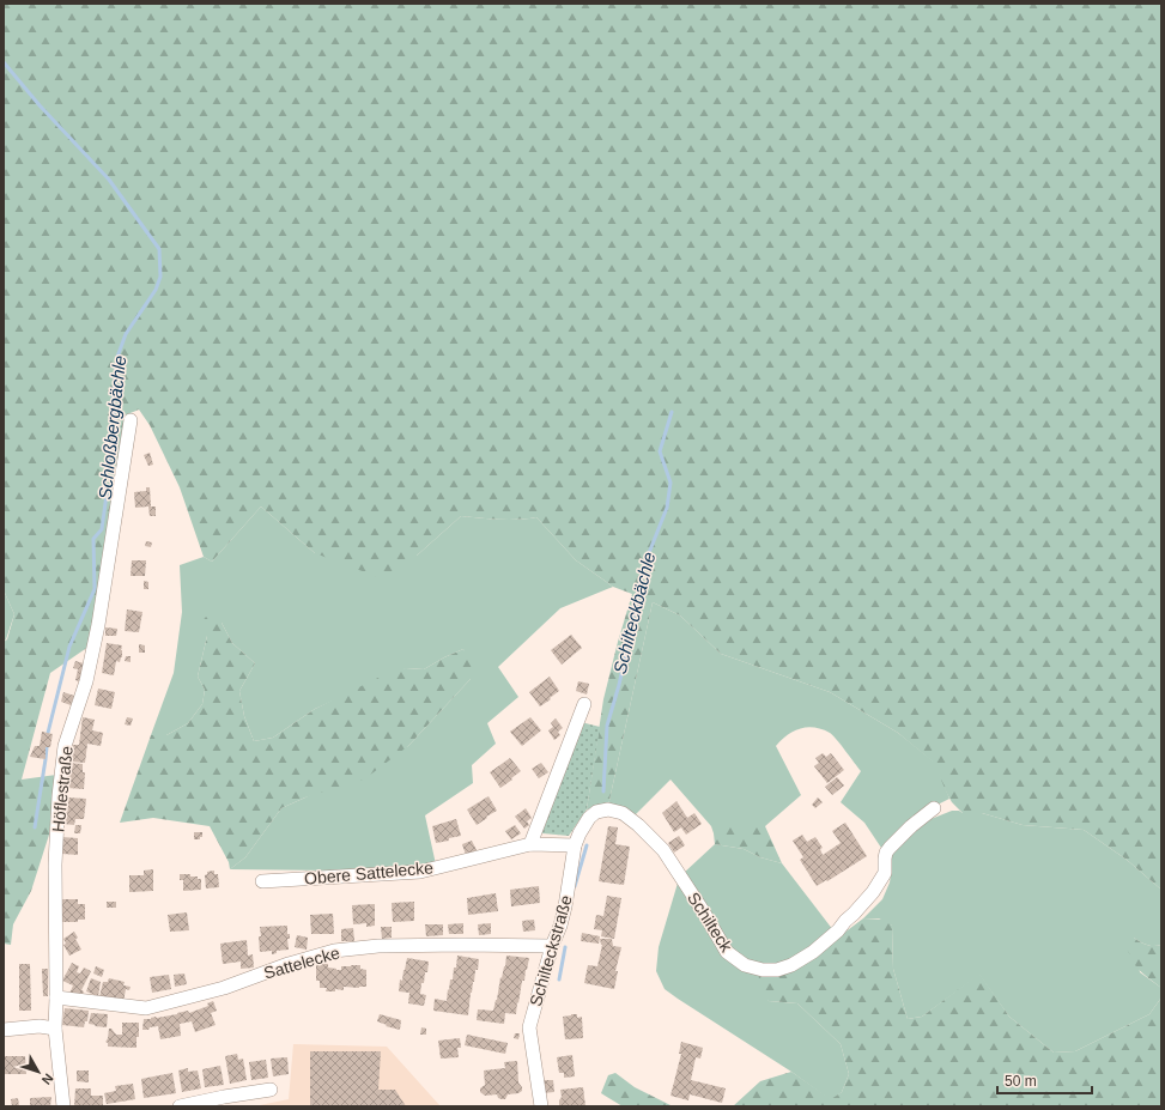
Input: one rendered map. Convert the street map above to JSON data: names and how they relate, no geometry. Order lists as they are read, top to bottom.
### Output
{
  "streets": {
    "street": [
      "Höflestraße",
      "Obere Sattelecke",
      "Schilteck",
      "Schilteckstraße",
      "Sattelecke"
    ]
  },
  "crossings": [
    ["Höflestraße", "Sattelecke"],
    ["Schilteck", "Schilteckstraße"],
    ["Schilteckstraße", "Sattelecke"]
  ],
  "water": ["Schloßbergbächle", "Schilteckbächle"],
  "scale_bar": "50 m",
  "north": "bottom right"
}
